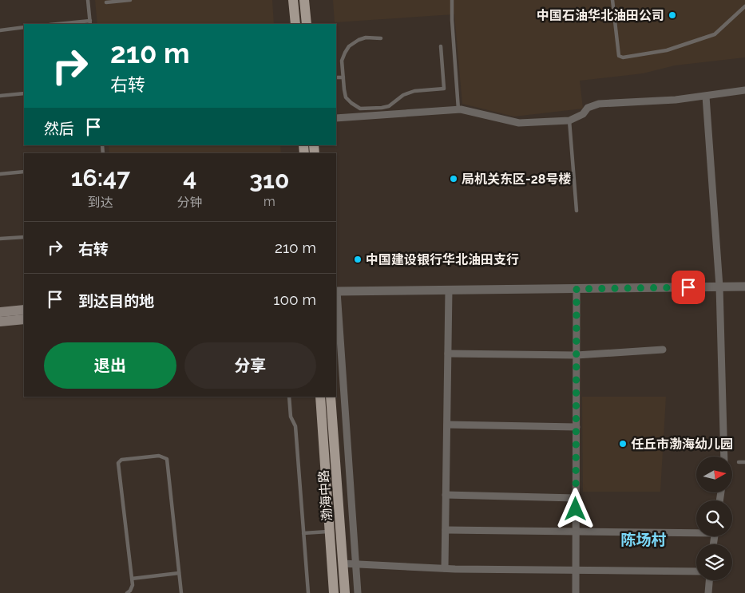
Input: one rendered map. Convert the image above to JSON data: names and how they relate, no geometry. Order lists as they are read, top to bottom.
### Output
{
  "streets": {
    "main road": ["渤海中路"]
  },
  "districts": ["陈场村"],
  "places": [
    "中国石油华北油田公司",
    "局机关东区-28号楼",
    "中国建设银行华北油田支行",
    "任丘市渤海幼儿园"
  ],
  "north": "right",
  "page": {
    "turn": ["210 m", "右转"],
    "then": "然后",
    "eta": [
      "16:47",
      "到达",
      "4",
      "分钟",
      "310",
      "m"
    ],
    "list": [
      {
        "name": "右转",
        "value": "210 m"
      },
      {
        "name": "到达目的地",
        "value": "100 m"
      }
    ],
    "buttons": ["退出", "分享"]
  }
}
